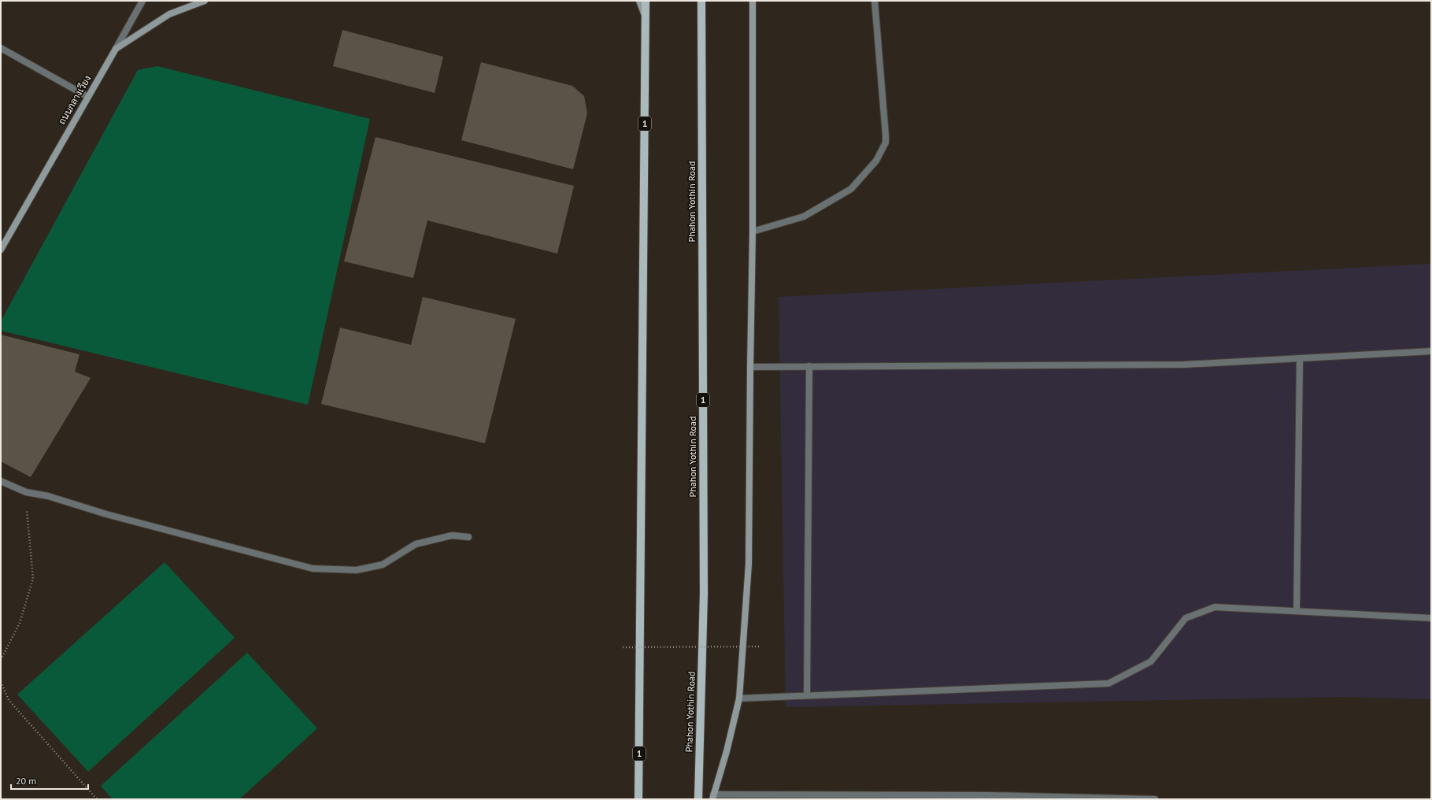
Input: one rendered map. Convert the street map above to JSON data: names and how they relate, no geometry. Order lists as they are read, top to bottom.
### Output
{
  "streets": {
    "main road": ["ถนนกลางเวียง", "1", "Phahon Yothin Road"]
  },
  "scale_bar": "20 m"
}
